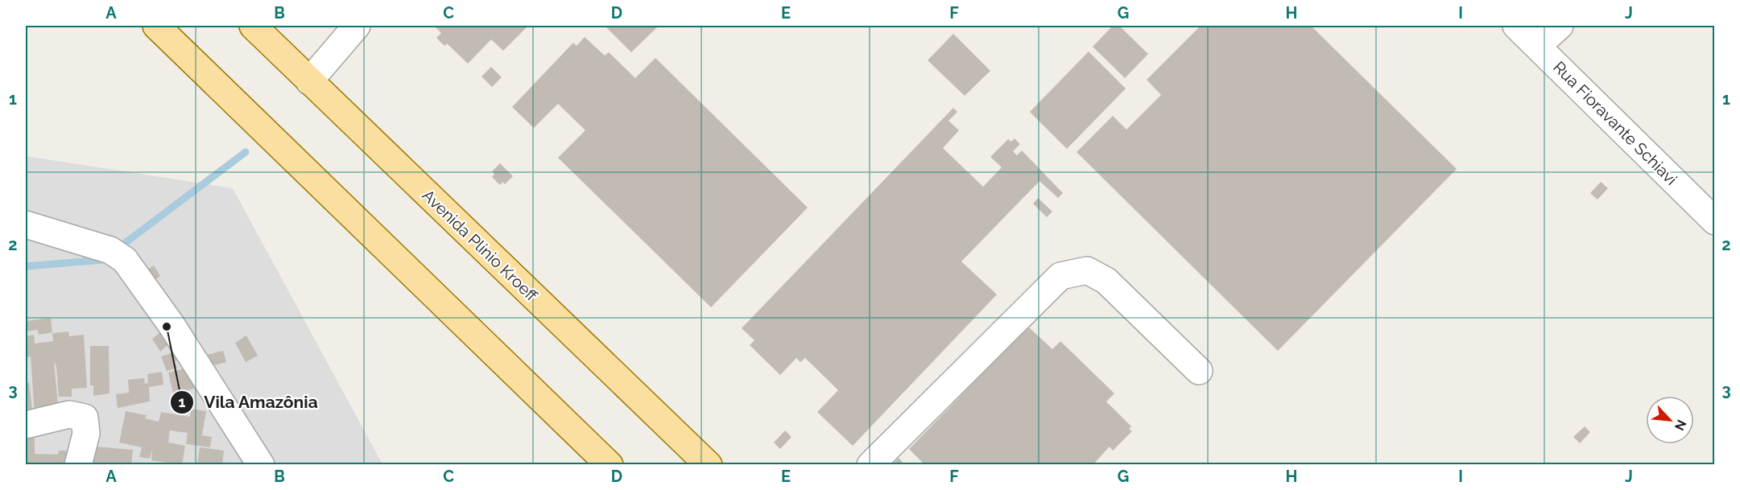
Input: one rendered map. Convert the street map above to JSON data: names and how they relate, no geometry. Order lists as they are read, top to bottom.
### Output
{
  "streets": {
    "main road": ["Avenida Plínio Kroeff"],
    "street": ["Rua Fioravante Schiavi"]
  },
  "places": ["Vila Amazônia"],
  "north": "bottom right",
  "grid": {
    "columns": [
      "A",
      "B",
      "C",
      "D",
      "E",
      "F",
      "G",
      "H",
      "I",
      "J"
    ],
    "rows": ["1", "2", "3"]
  }
}
